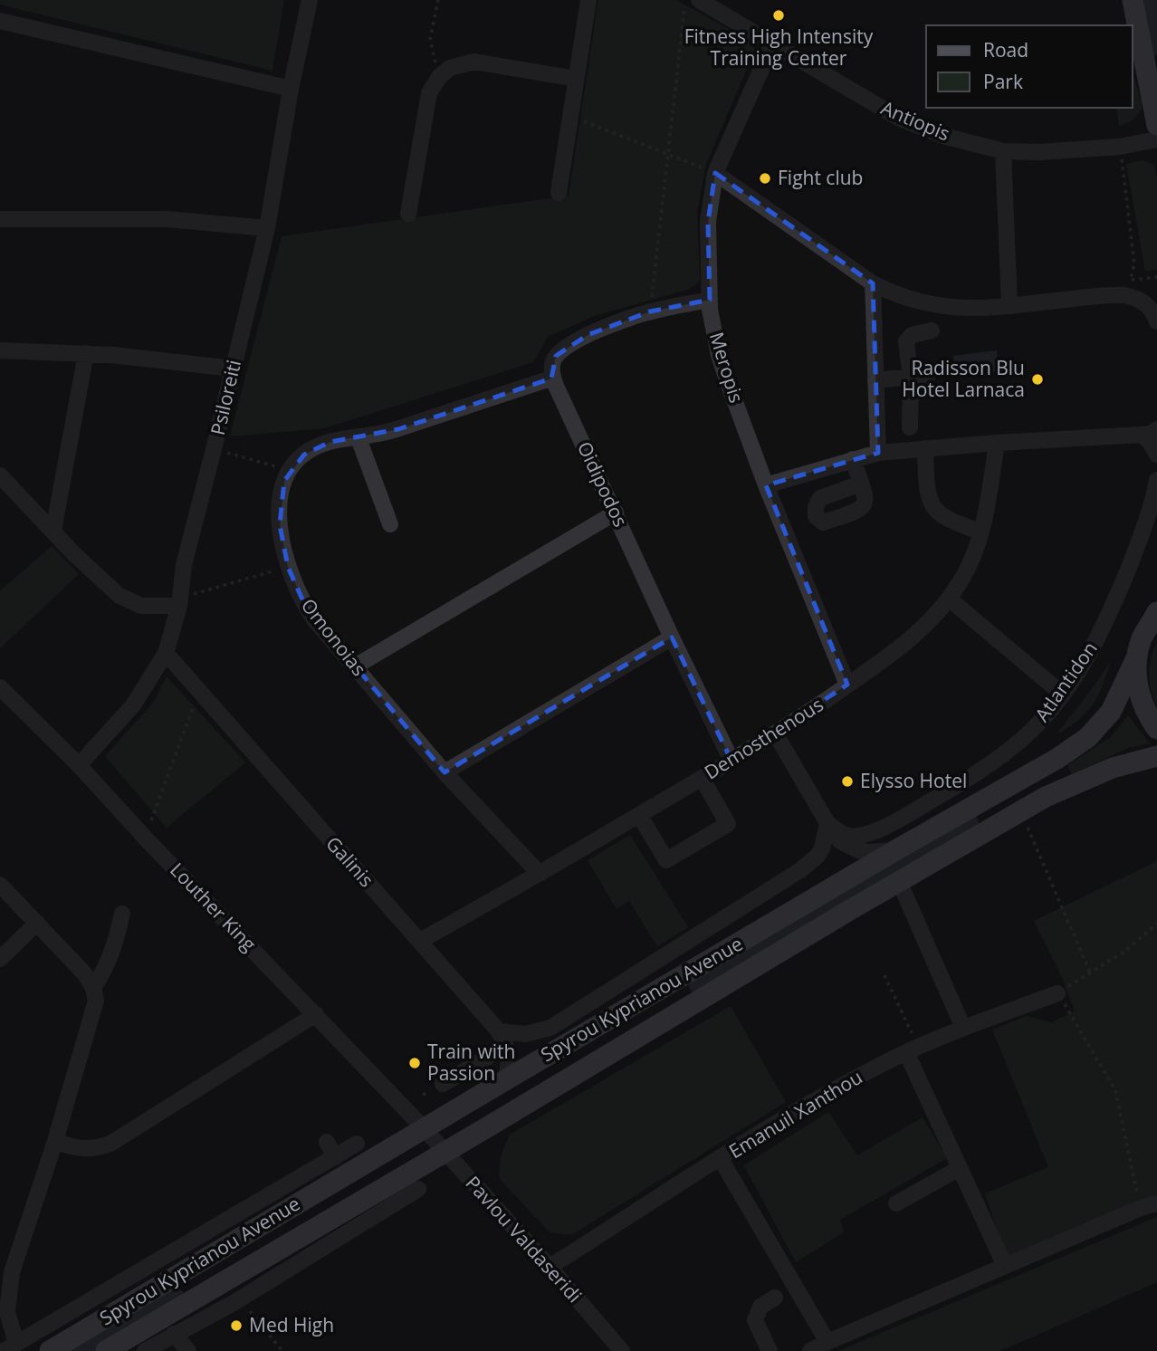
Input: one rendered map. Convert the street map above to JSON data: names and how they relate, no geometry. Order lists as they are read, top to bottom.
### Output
{
  "streets": {
    "main road": ["Spyrou Kyprianou Avenue"],
    "street": [
      "Antiopis",
      "Meropis",
      "Psiloreiti",
      "Oidipodos",
      "Omonoias",
      "Atlantidon",
      "Demosthenous",
      "Galinis",
      "Louther King",
      "Emanuil Xanthou",
      "Pavlou Valdaseridi"
    ]
  },
  "crossings": [
    ["Antiopis", "Meropis"],
    ["Meropis", "Demosthenous"],
    ["Psiloreiti", "Galinis"],
    ["Psiloreiti", "Louther King"],
    ["Oidipodos", "Demosthenous"],
    ["Omonoias", "Demosthenous"],
    ["Demosthenous", "Galinis"],
    ["Galinis", "Spyrou Kyprianou Avenue"],
    ["Louther King", "Spyrou Kyprianou Avenue"],
    ["Louther King", "Pavlou Valdaseridi"],
    ["Spyrou Kyprianou Avenue", "Pavlou Valdaseridi"],
    ["Emanuil Xanthou", "Pavlou Valdaseridi"]
  ],
  "places": [
    "Fitness High Intensity Training Center",
    "Fight club",
    "Radisson Blu Hotel Larnaca",
    "Elysso Hotel",
    "Train with Passion",
    "Med High"
  ],
  "legend": ["Road", "Park"]
}
